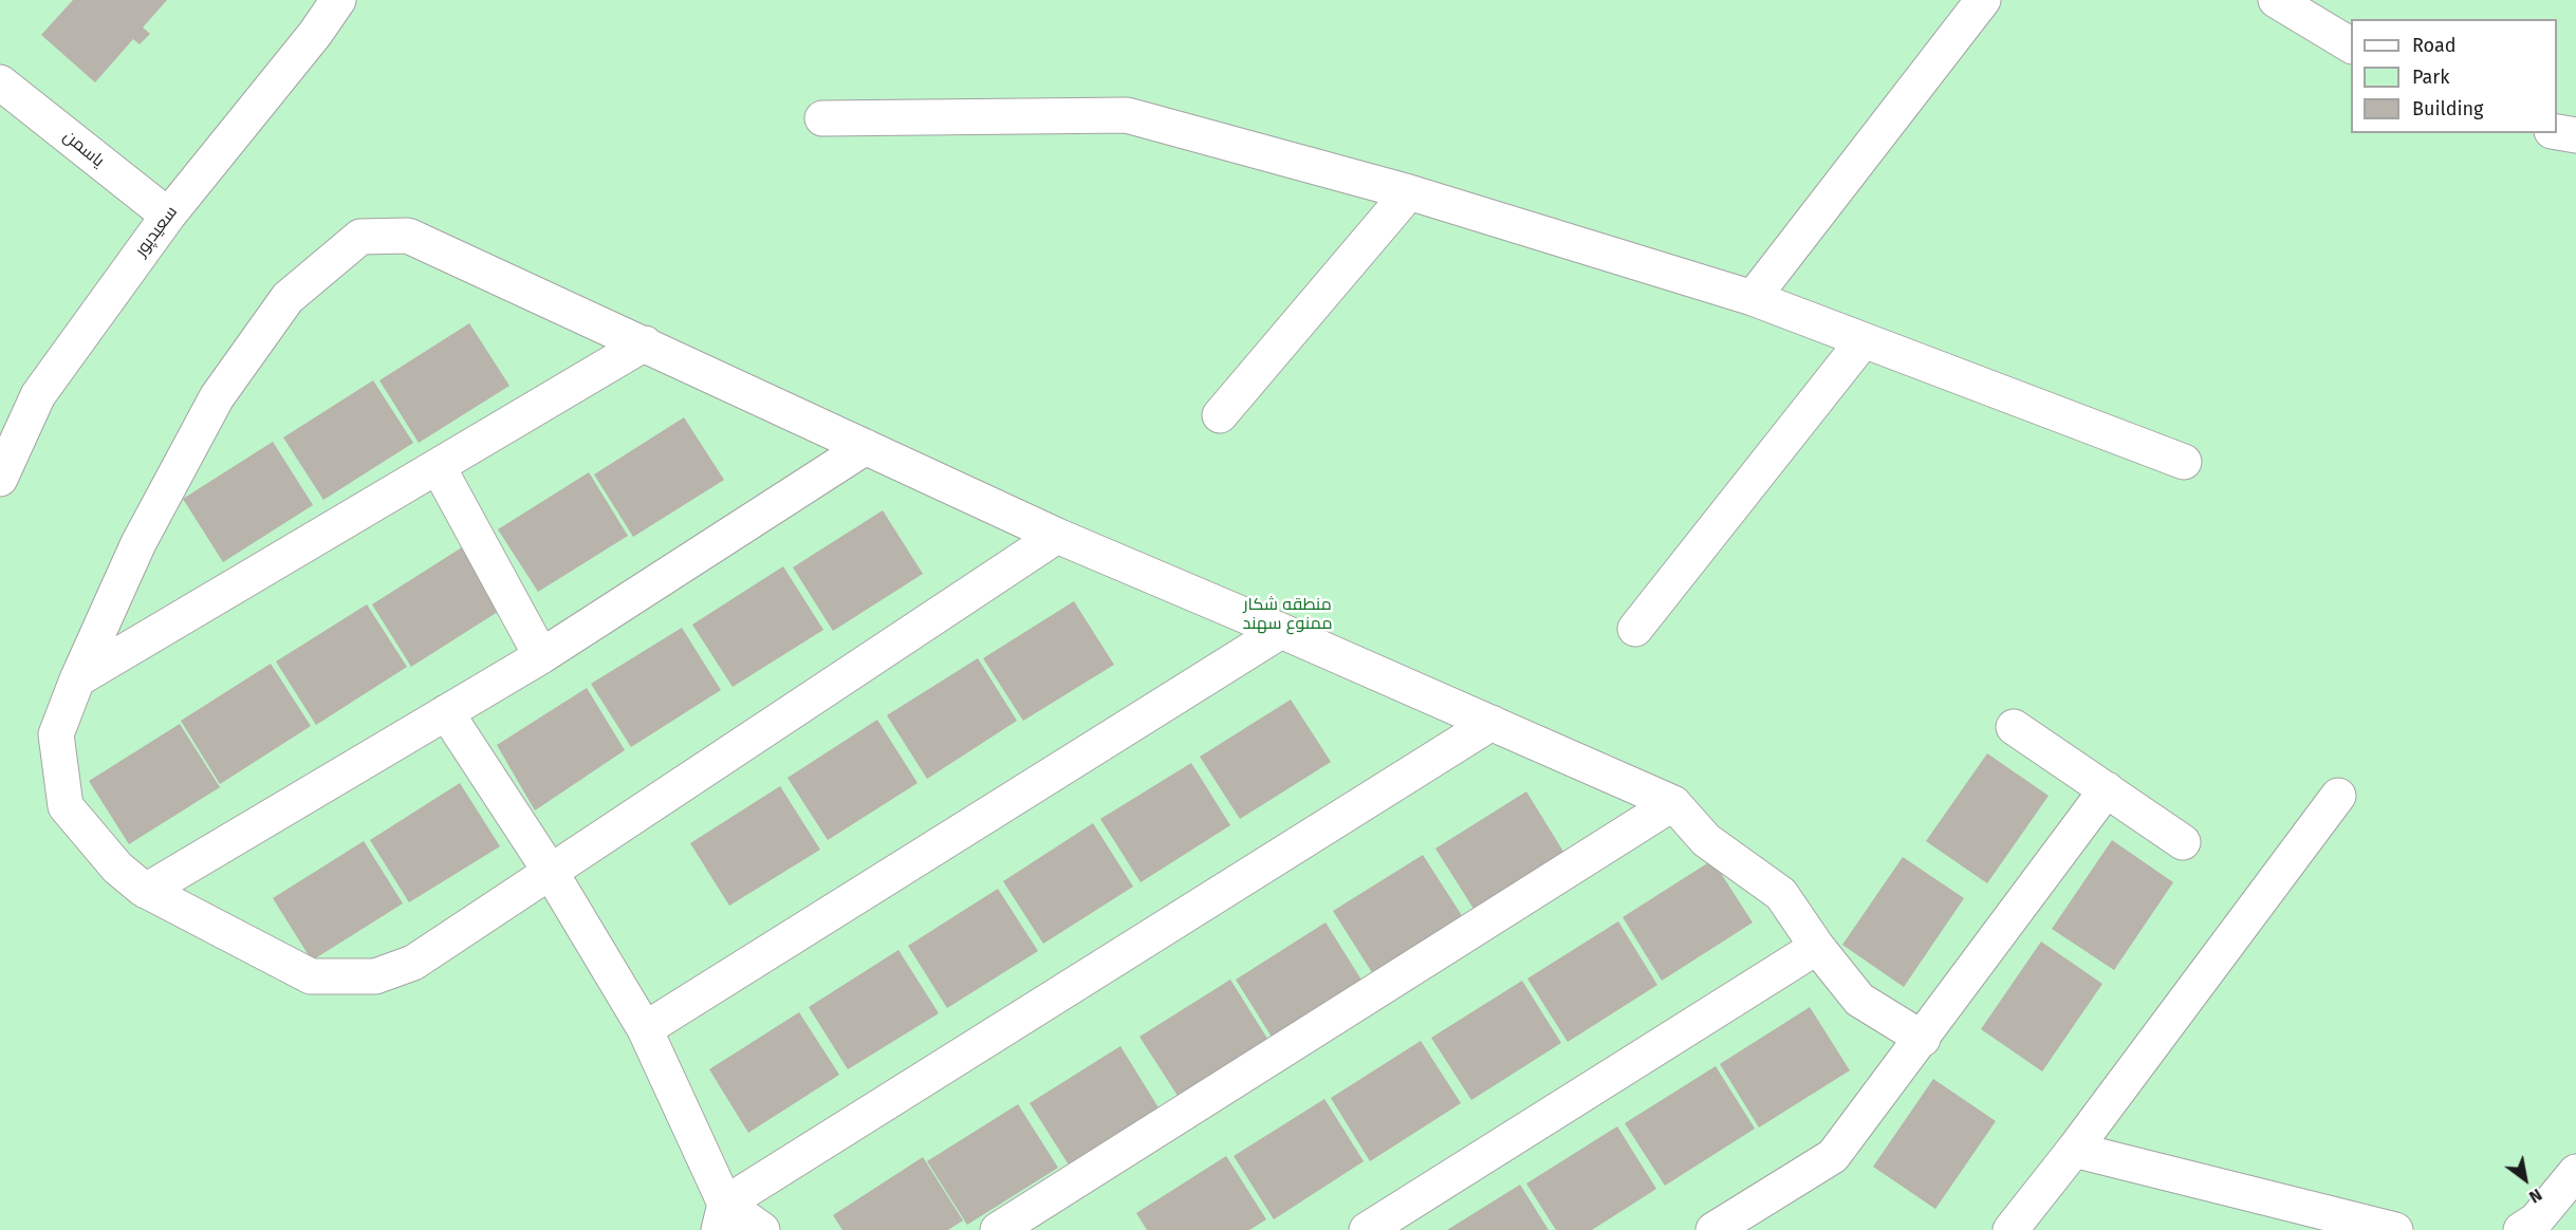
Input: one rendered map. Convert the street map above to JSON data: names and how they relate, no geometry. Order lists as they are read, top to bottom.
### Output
{
  "streets": {
    "street": ["یاسمن", "سعیدپور"]
  },
  "crossings": [
    ["یاسمن", "سعیدپور"]
  ],
  "parks": ["منطقه شکار ممنوع سهند"],
  "legend": ["Road", "Park", "Building"],
  "north": "bottom right"
}
